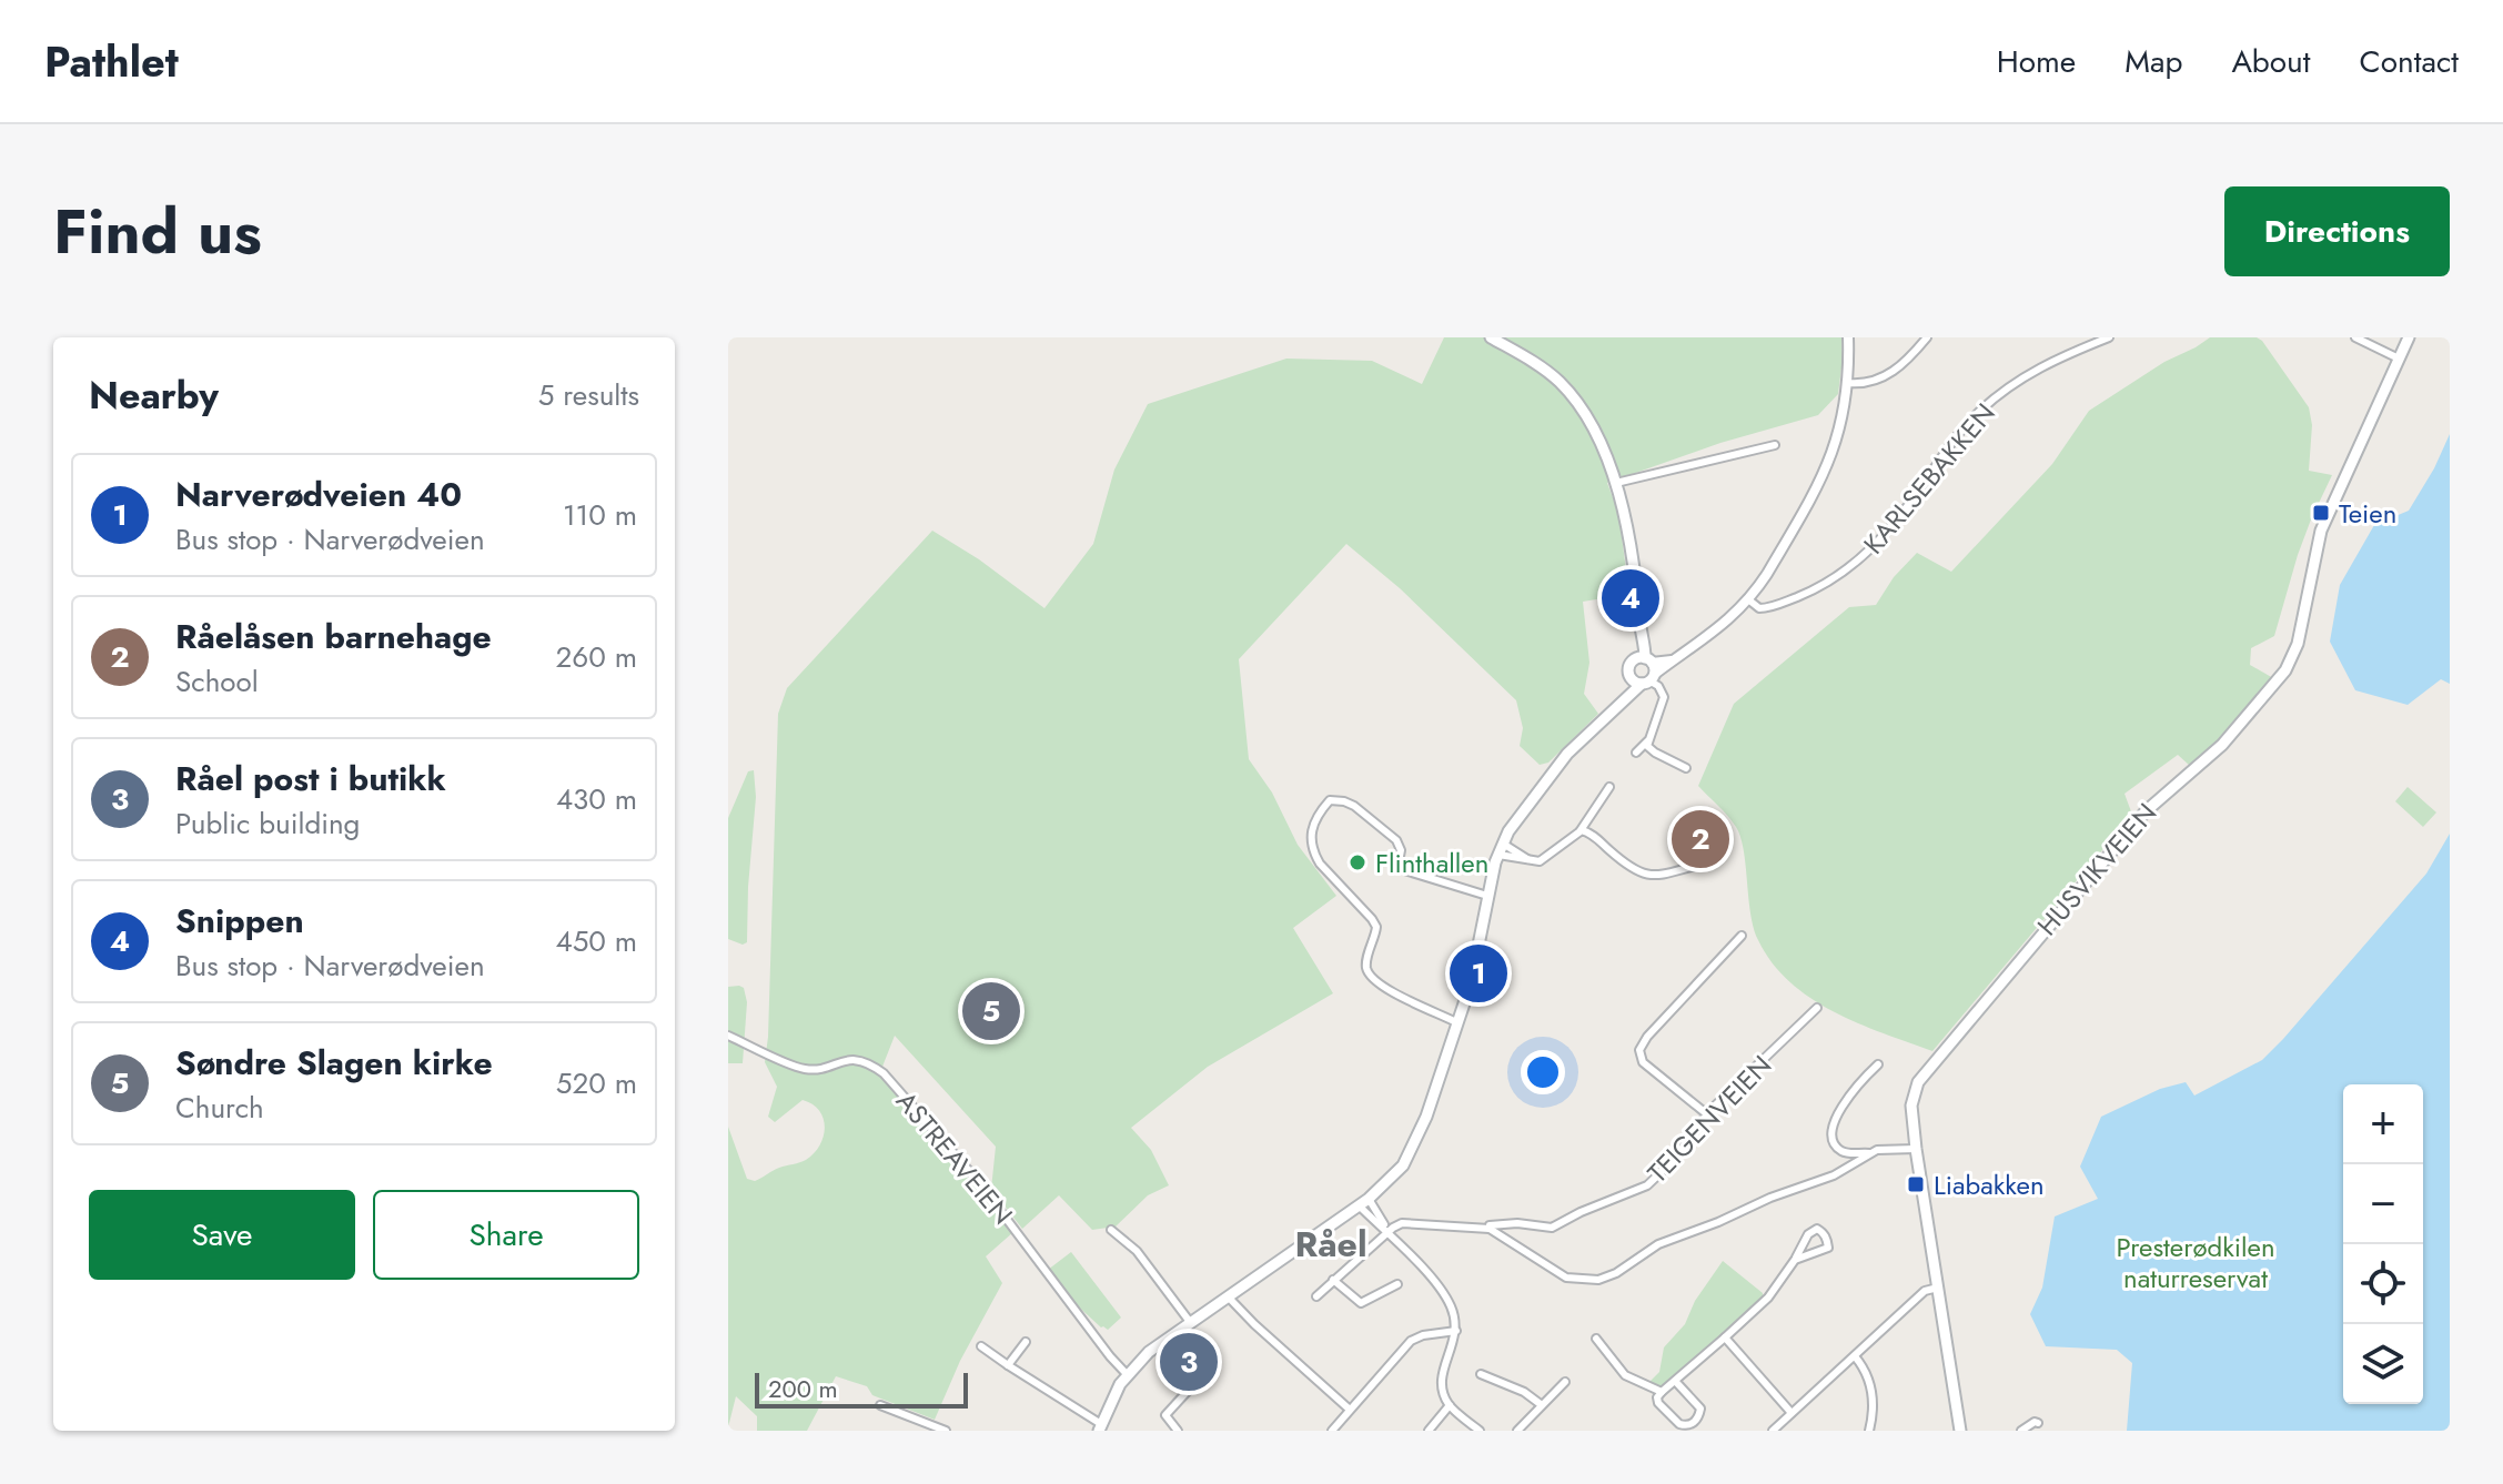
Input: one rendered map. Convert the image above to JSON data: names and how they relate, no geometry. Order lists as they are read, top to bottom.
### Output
{
  "streets": {
    "main road": ["HUSVIKVEIEN"],
    "street": ["KARLSEBAKKEN", "TEIGENVEIEN", "ASTREAVEIEN"]
  },
  "districts": ["Råel"],
  "parks": ["Presterødkilen naturreservat"],
  "places": {
    "transit": ["Teien", "Liabakken"],
    "other": ["Flinthallen"]
  },
  "scale_bar": "200 m",
  "page": {
    "header": "Pathlet",
    "nav": [
      "Home",
      "Map",
      "About",
      "Contact"
    ],
    "title": "Find us",
    "buttons": [
      "Directions",
      ["Save", "Share"]
    ],
    "heading": ["Nearby", "5 results"],
    "list": [
      {
        "mark": "1",
        "name": "Narverødveien 40",
        "note": "Bus stop · Narverødveien",
        "value": "110 m"
      },
      {
        "mark": "2",
        "name": "Råelåsen barnehage",
        "note": "School",
        "value": "260 m"
      },
      {
        "mark": "3",
        "name": "Råel post i butikk",
        "note": "Public building",
        "value": "430 m"
      },
      {
        "mark": "4",
        "name": "Snippen",
        "note": "Bus stop · Narverødveien",
        "value": "450 m"
      },
      {
        "mark": "5",
        "name": "Søndre Slagen kirke",
        "note": "Church",
        "value": "520 m"
      }
    ],
    "pins": [
      "4",
      "2",
      "1",
      "5",
      "3"
    ],
    "map_buttons": ["+", "−"],
    "scale": "200 m"
  }
}
